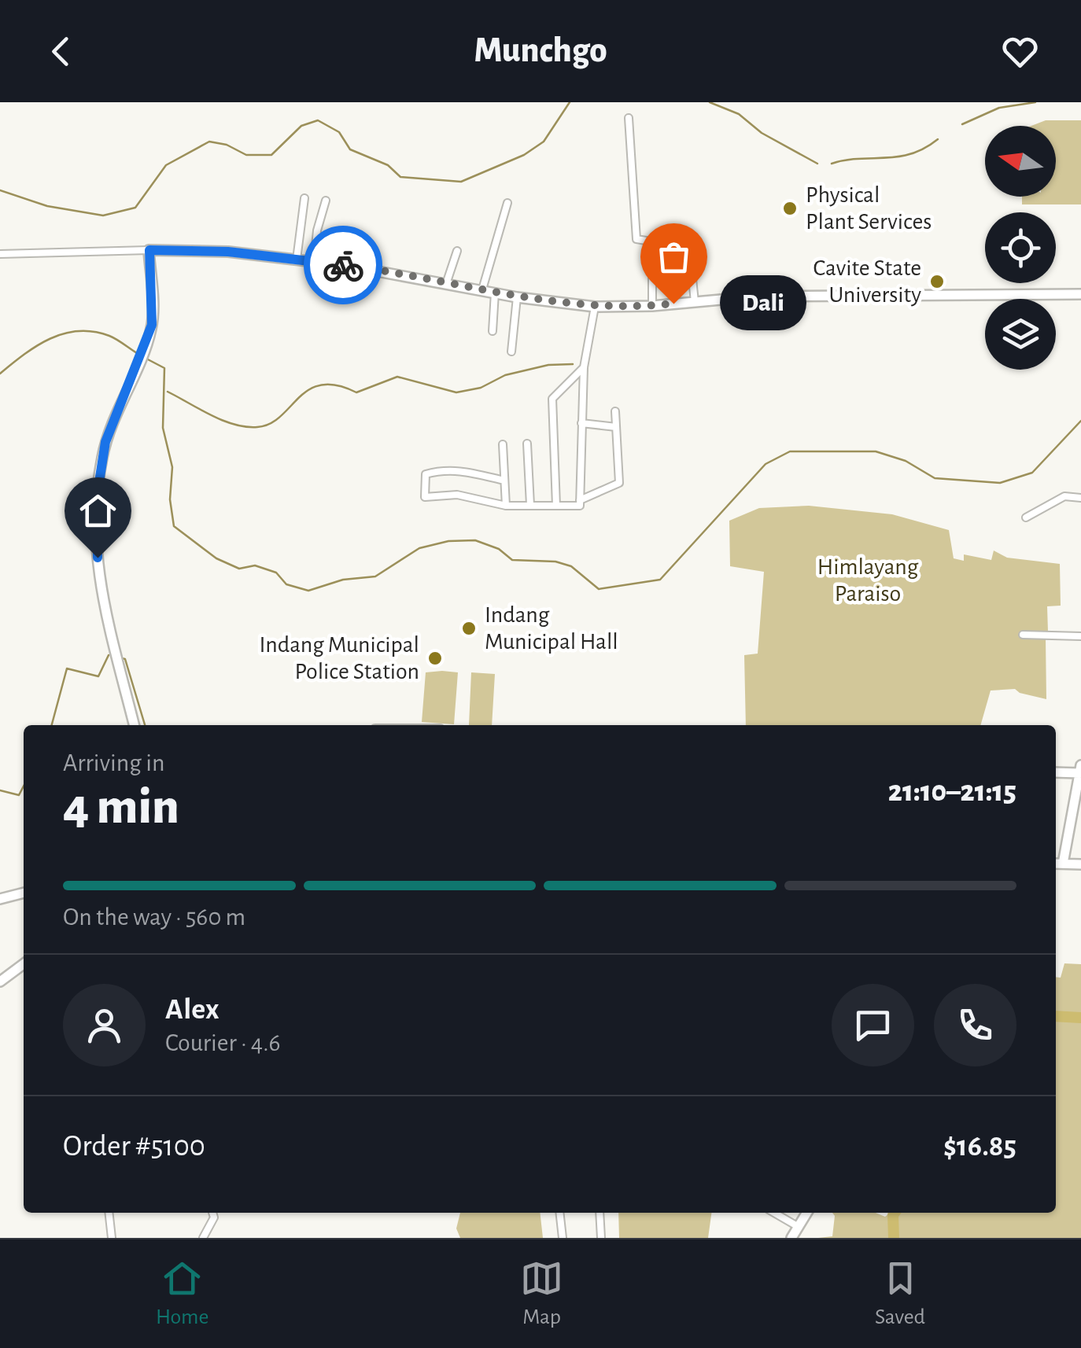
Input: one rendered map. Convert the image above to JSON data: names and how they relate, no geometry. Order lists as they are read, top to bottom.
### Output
{
  "parks": ["Himlayang Paraiso"],
  "places": [
    "Physical Plant Services",
    "Cavite State University",
    "Dali",
    "Indang Municipal Hall",
    "Indang Municipal Police Station"
  ],
  "north": "left",
  "page": {
    "header": "Munchgo",
    "bubble": "Dali",
    "heading": ["4 min", "Arriving in", "21:10–21:15"],
    "panel": [
      "Alex",
      "Courier · 4.6",
      "Order #5100",
      "$16.85"
    ],
    "bar": "On the way · 560 m",
    "tabs": ["Home", "Map", "Saved"]
  }
}
